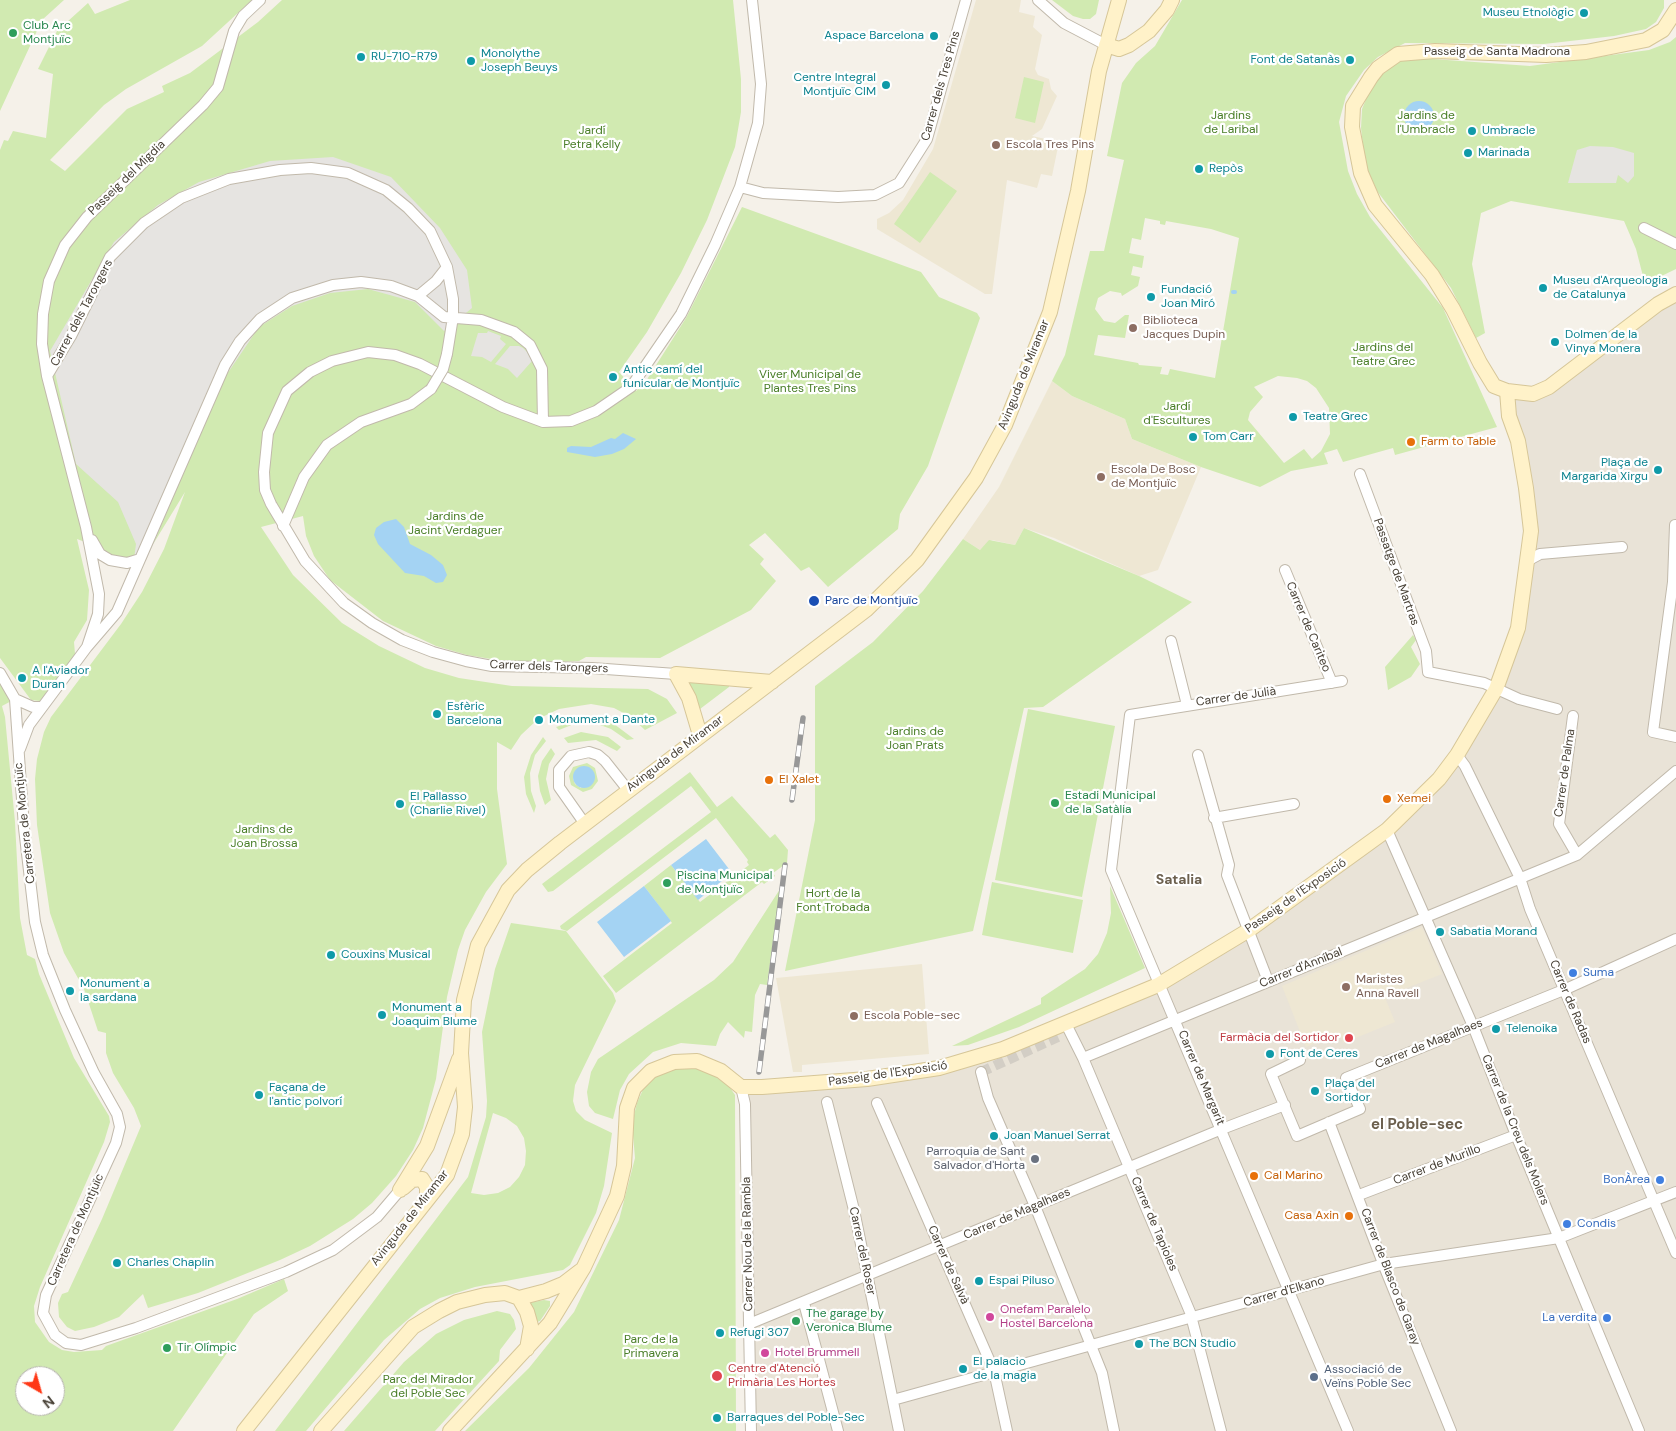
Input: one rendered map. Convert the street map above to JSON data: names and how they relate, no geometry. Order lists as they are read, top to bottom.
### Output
{
  "streets": {
    "street": [
      "Passeig de Santa Madrona",
      "Carrer dels Tres Pins",
      "Passeig del Migdia",
      "Carrer dels Tarongers",
      "Avinguda de Miramar",
      "Passatge de Martras",
      "Carrer de Cariteo",
      "Carrer de Julià",
      "Carrer de Palma",
      "Carretera de Montjuïc",
      "Passeig de l'Exposició",
      "Carrer d'Anníbal",
      "Carrer de Radas",
      "Carrer de Magalhaes",
      "Carrer de Margarit",
      "Carrer de la Creu dels Molers",
      "Carrer de Murillo",
      "Carrer de Tapioles",
      "Carrer Nou de la Rambla",
      "Carrer del Roser",
      "Carrer de Salvà",
      "Carrer de Blasco de Garay",
      "Carrer d'Elkano"
    ]
  },
  "crossings": [
    ["Passeig de Santa Madrona", "Passeig de l'Exposició"],
    ["Passeig del Migdia", "Carrer dels Tarongers"],
    ["Carrer dels Tarongers", "Carretera de Montjuïc"],
    ["Passatge de Martras", "Passeig de l'Exposició"],
    ["Carrer de Cariteo", "Carrer de Julià"],
    ["Carrer de Julià", "Carrer de Margarit"],
    ["Carrer de Palma", "Carrer d'Anníbal"],
    ["Passeig de l'Exposició", "Carrer de Radas"],
    ["Passeig de l'Exposició", "Carrer de Margarit"],
    ["Passeig de l'Exposició", "Carrer de la Creu dels Molers"],
    ["Passeig de l'Exposició", "Carrer de Tapioles"],
    ["Passeig de l'Exposició", "Carrer Nou de la Rambla"],
    ["Carrer d'Anníbal", "Carrer de Radas"],
    ["Carrer d'Anníbal", "Carrer de Margarit"],
    ["Carrer d'Anníbal", "Carrer de la Creu dels Molers"],
    ["Carrer d'Anníbal", "Carrer de Tapioles"],
    ["Carrer de Radas", "Carrer de Magalhaes"],
    ["Carrer de Radas", "Carrer d'Elkano"],
    ["Carrer de Magalhaes", "Carrer de Margarit"],
    ["Carrer de Magalhaes", "Carrer de la Creu dels Molers"],
    ["Carrer de Magalhaes", "Carrer de Tapioles"],
    ["Carrer de Magalhaes", "Carrer Nou de la Rambla"],
    ["Carrer de Magalhaes", "Carrer del Roser"],
    ["Carrer de Magalhaes", "Carrer de Salvà"],
    ["Carrer de Magalhaes", "Carrer de Blasco de Garay"],
    ["Carrer de Margarit", "Carrer d'Elkano"],
    ["Carrer de la Creu dels Molers", "Carrer de Murillo"],
    ["Carrer de la Creu dels Molers", "Carrer d'Elkano"],
    ["Carrer de Murillo", "Carrer de Blasco de Garay"],
    ["Carrer de Tapioles", "Carrer d'Elkano"],
    ["Carrer del Roser", "Carrer d'Elkano"],
    ["Carrer de Salvà", "Carrer d'Elkano"],
    ["Carrer de Blasco de Garay", "Carrer d'Elkano"]
  ],
  "districts": ["Satalia", "el Poble-sec"],
  "parks": [
    "Jardins de Laribal",
    "Jardins de l'Umbracle",
    "Jardí Petra Kelly",
    "Jardins del Teatre Grec",
    "Viver Municipal de Plantes Tres Pins",
    "Jardí d'Escultures",
    "Jardins de Jacint Verdaguer",
    "Jardins de Joan Prats",
    "Jardins de Joan Brossa",
    "Hort de la Font Trobada",
    "Parc de la Primavera",
    "Parc del Mirador del Poble Sec"
  ],
  "places": [
    "Museu Etnològic",
    "Club Arc Montjuïc",
    "Aspace Barcelona",
    "RU-710-R79",
    "Font de Satanàs",
    "Monolythe Joseph Beuys",
    "Centre Integral Montjuïc CIM",
    "Umbracle",
    "Escola Tres Pins",
    "Marinada",
    "Repòs",
    "Museu d'Arqueologia de Catalunya",
    "Fundació Joan Miró",
    "Biblioteca Jacques Dupin",
    "Dolmen de la Vinya Monera",
    "Antic camí del funicular de Montjuïc",
    "Teatre Grec",
    "Tom Carr",
    "Farm to Table",
    "Plaça de Margarida Xirgu",
    "Escola De Bosc de Montjuïc",
    "Parc de Montjuïc",
    "A l'Aviador Duran",
    "Esfèric Barcelona",
    "Monument a Dante",
    "El Xalet",
    "Xemei",
    "Estadi Municipal de la Satàlia",
    "El Pallasso (Charlie Rivel)",
    "Piscina Municipal de Montjuïc",
    "Sabatia Morand",
    "Couxins Musical",
    "Suma",
    "Maristes Anna Ravell",
    "Monument a la sardana",
    "Monument a Joaquim Blume",
    "Escola Poble-sec",
    "Telenoika",
    "Farmàcia del Sortidor",
    "Font de Ceres",
    "Plaça del Sortidor",
    "Façana de l'antic polvorí",
    "Joan Manuel Serrat",
    "Parroquia de Sant Salvador d'Horta",
    "Cal Marino",
    "BonÀrea",
    "Casa Axin",
    "Condis",
    "Charles Chaplin",
    "Espai Piluso",
    "Onefam Paralelo Hostel Barcelona",
    "La verdita",
    "The garage by Veronica Blume",
    "Refugi 307",
    "The BCN Studio",
    "Tir Olímpic",
    "Hotel Brummell",
    "El palacio de la magia",
    "Centre d'Atenció Primària Les Hortes",
    "Associació de Veïns Poble Sec",
    "Barraques del Poble-Sec"
  ],
  "north": "bottom right"
}
